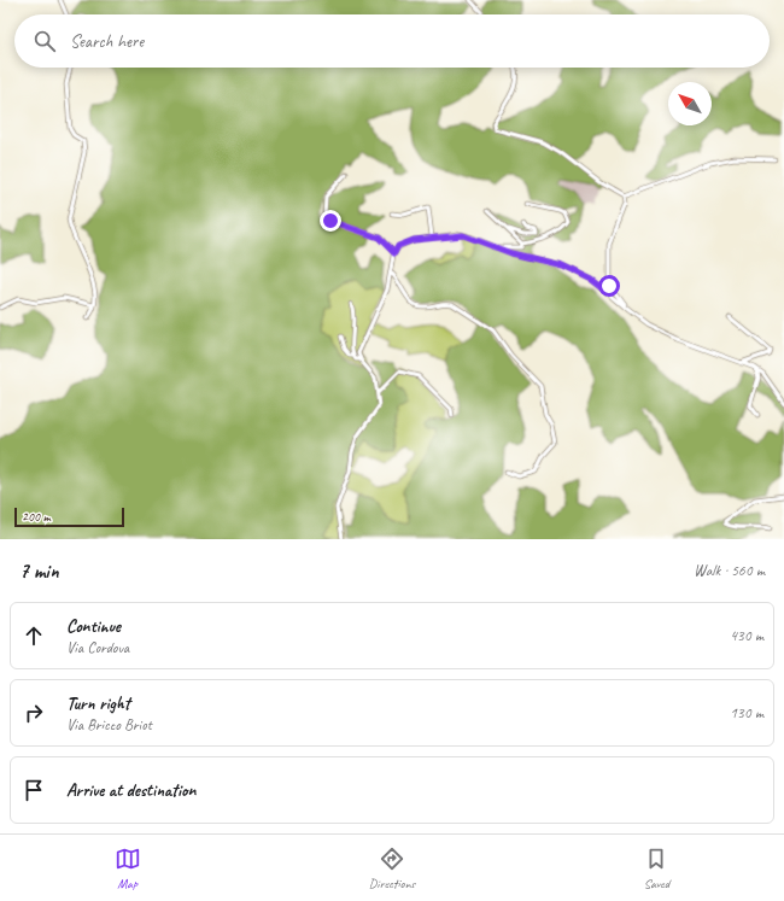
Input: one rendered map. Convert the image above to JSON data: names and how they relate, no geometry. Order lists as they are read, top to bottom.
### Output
{
  "scale_bar": "200 m",
  "north": "top left",
  "page": {
    "search": "Search here",
    "scale": "200 m",
    "heading": ["7 min", "Walk · 560 m"],
    "list": [
      ["Continue", "Via Cordova", "430 m"],
      ["Turn right", "Via Bricco Briot", "130 m"],
      "Arrive at destination"
    ],
    "nav": ["Map", "Directions", "Saved"]
  }
}
